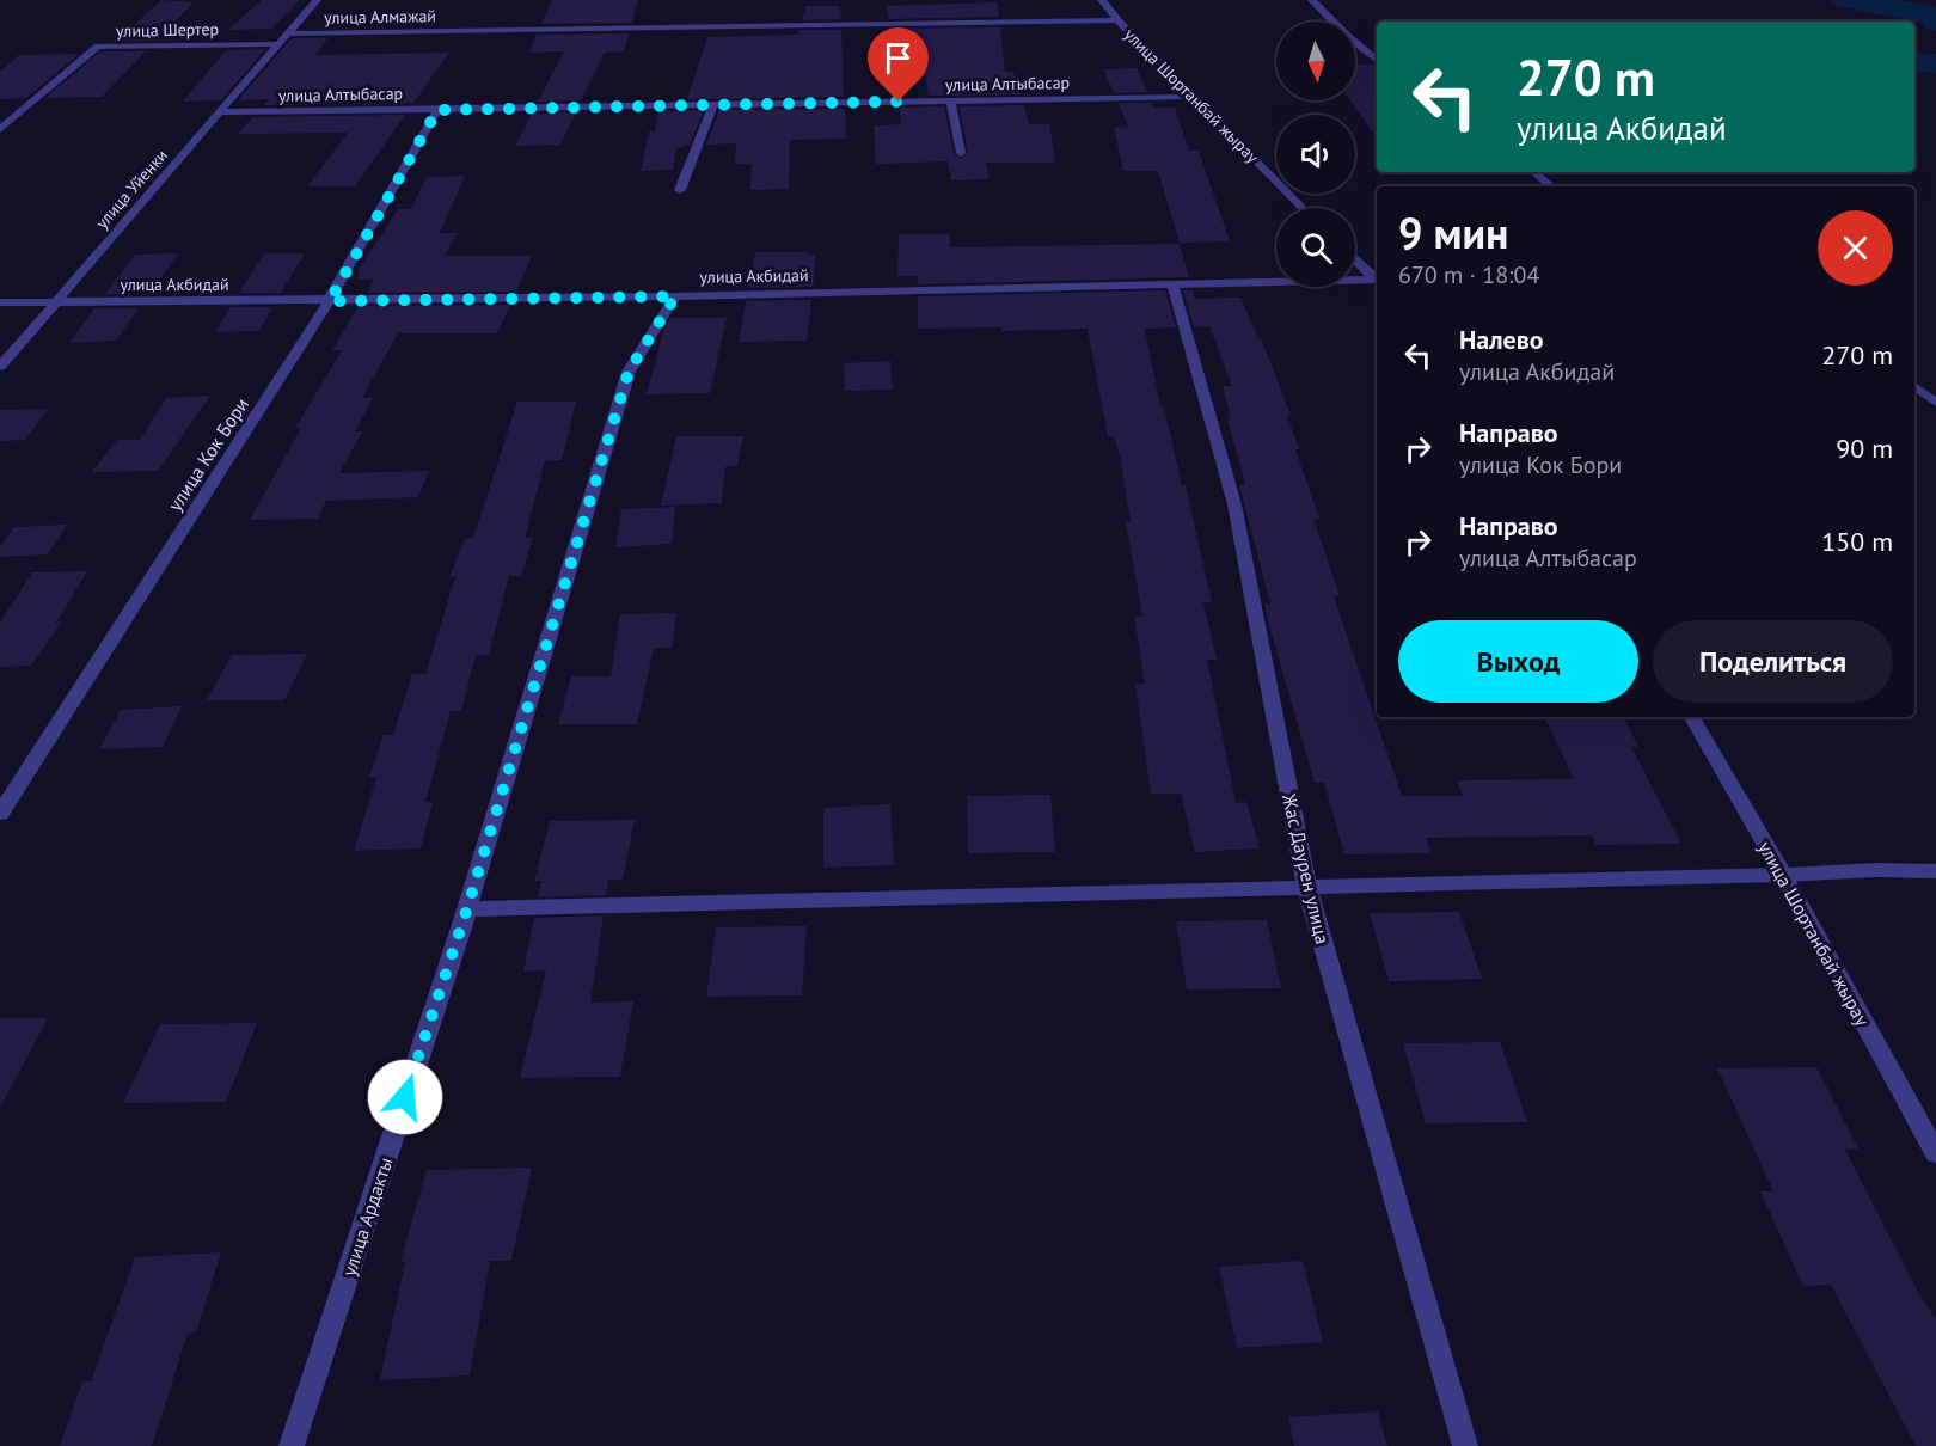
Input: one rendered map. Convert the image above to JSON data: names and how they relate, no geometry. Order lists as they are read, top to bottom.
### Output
{
  "streets": {
    "street": [
      "улица Алмажай",
      "улица Шертер",
      "улица Алтыбасар",
      "улица Шортанбай жырау",
      "улица Уйенки",
      "улица Акбидай",
      "улица Кок Бори",
      "Жас Даурен улица",
      "улица Ардакты"
    ]
  },
  "crossings": [
    ["улица Алмажай", "улица Шортанбай жырау"],
    ["улица Алмажай", "улица Уйенки"],
    ["улица Шертер", "улица Уйенки"],
    ["улица Алтыбасар", "улица Шортанбай жырау"],
    ["улица Алтыбасар", "улица Уйенки"],
    ["улица Алтыбасар", "улица Кок Бори"],
    ["улица Уйенки", "улица Акбидай"],
    ["улица Акбидай", "улица Кок Бори"],
    ["улица Акбидай", "Жас Даурен улица"],
    ["улица Акбидай", "улица Ардакты"]
  ],
  "north": "bottom",
  "page": {
    "turn": ["270 m", "улица Акбидай"],
    "heading": ["9 мин", "670 m · 18:04"],
    "list": [
      {
        "name": "Налево",
        "note": "улица Акбидай",
        "value": "270 m"
      },
      {
        "name": "Направо",
        "note": "улица Кок Бори",
        "value": "90 m"
      },
      {
        "name": "Направо",
        "note": "улица Алтыбасар",
        "value": "150 m"
      }
    ],
    "buttons": ["Выход", "Поделиться"]
  }
}
